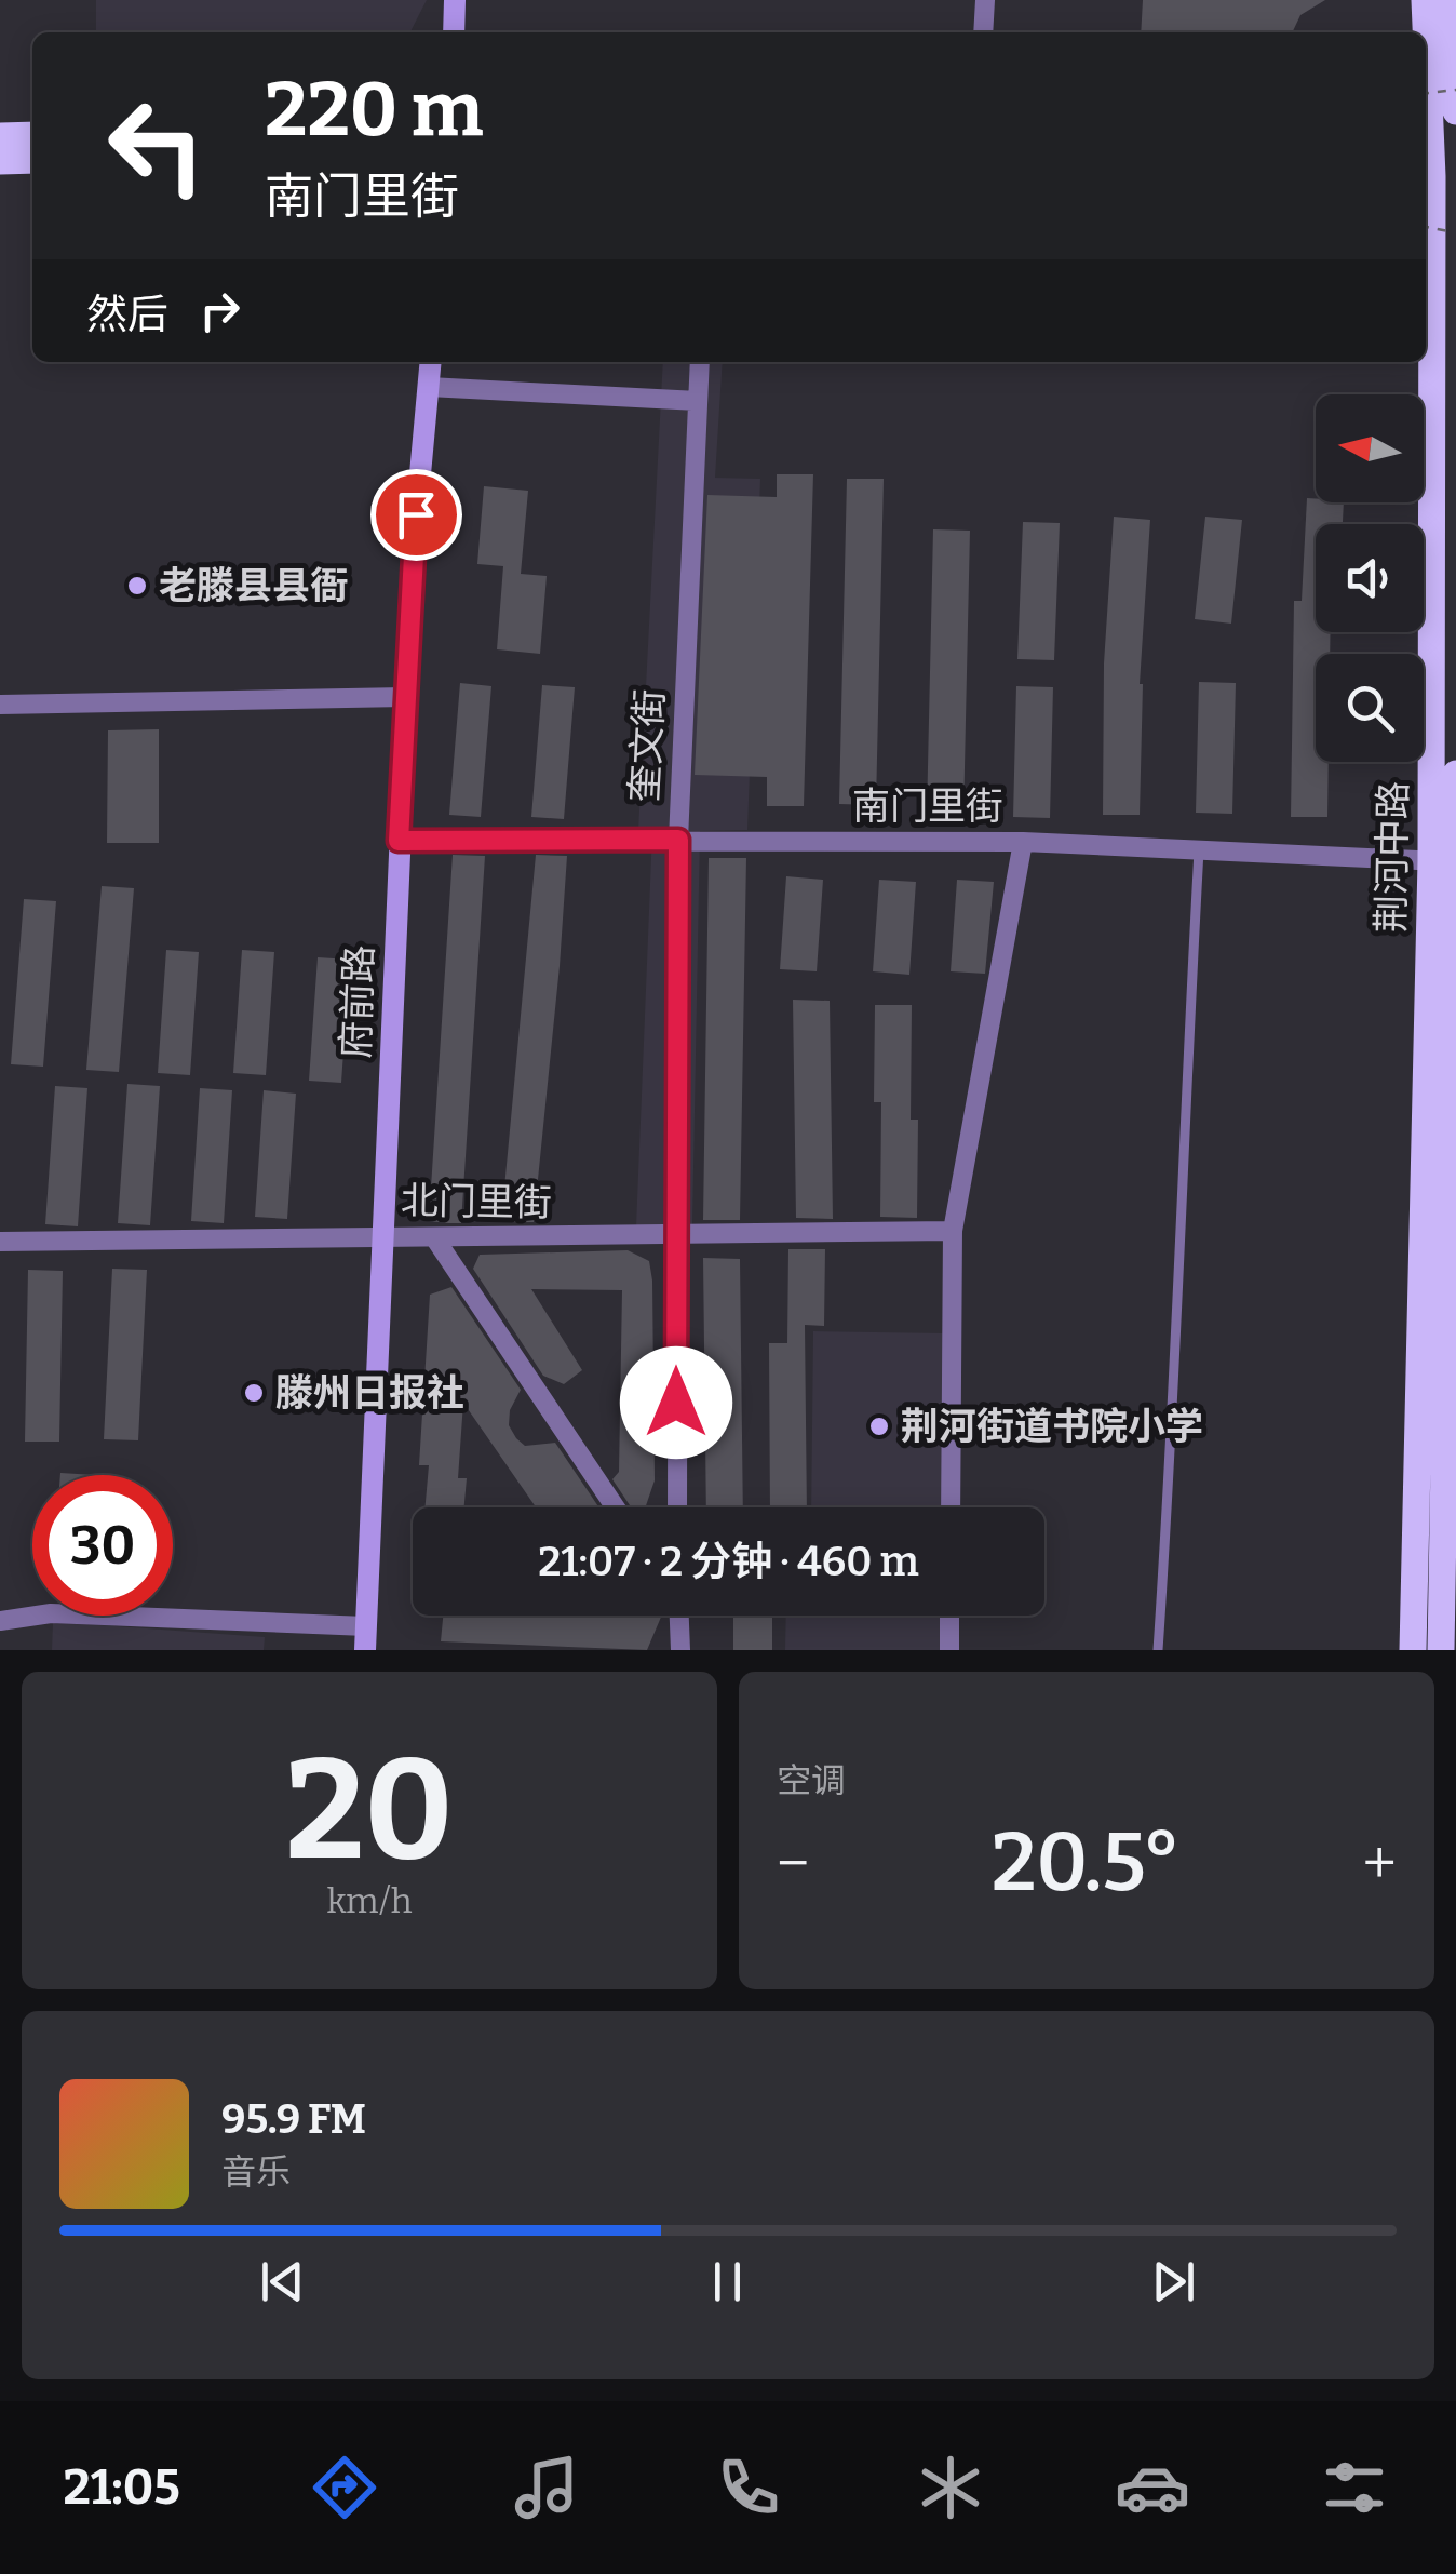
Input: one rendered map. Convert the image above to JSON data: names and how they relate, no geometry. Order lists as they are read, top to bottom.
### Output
{
  "streets": {
    "main road": ["荆河中路", "府前路"],
    "street": ["奎文街", "南门里街", "北门里街"]
  },
  "crossings": [
    ["奎文街", "南门里街"],
    ["奎文街", "北门里街"],
    ["南门里街", "荆河中路"],
    ["南门里街", "府前路"],
    ["府前路", "北门里街"]
  ],
  "places": ["老滕县县衙", "滕州日报社", "荆河街道书院小学"],
  "north": "left",
  "page": {
    "turn": ["220 m", "南门里街"],
    "then": "然后",
    "limit": "30",
    "trip": "21:07 · 2 分钟 · 460 m",
    "tile": [
      ["20", "km/h"],
      "空调"
    ],
    "heat": ["−", "20.5°", "+"],
    "song": ["95.9 FM", "音乐"],
    "tabs": "21:05"
  }
}
